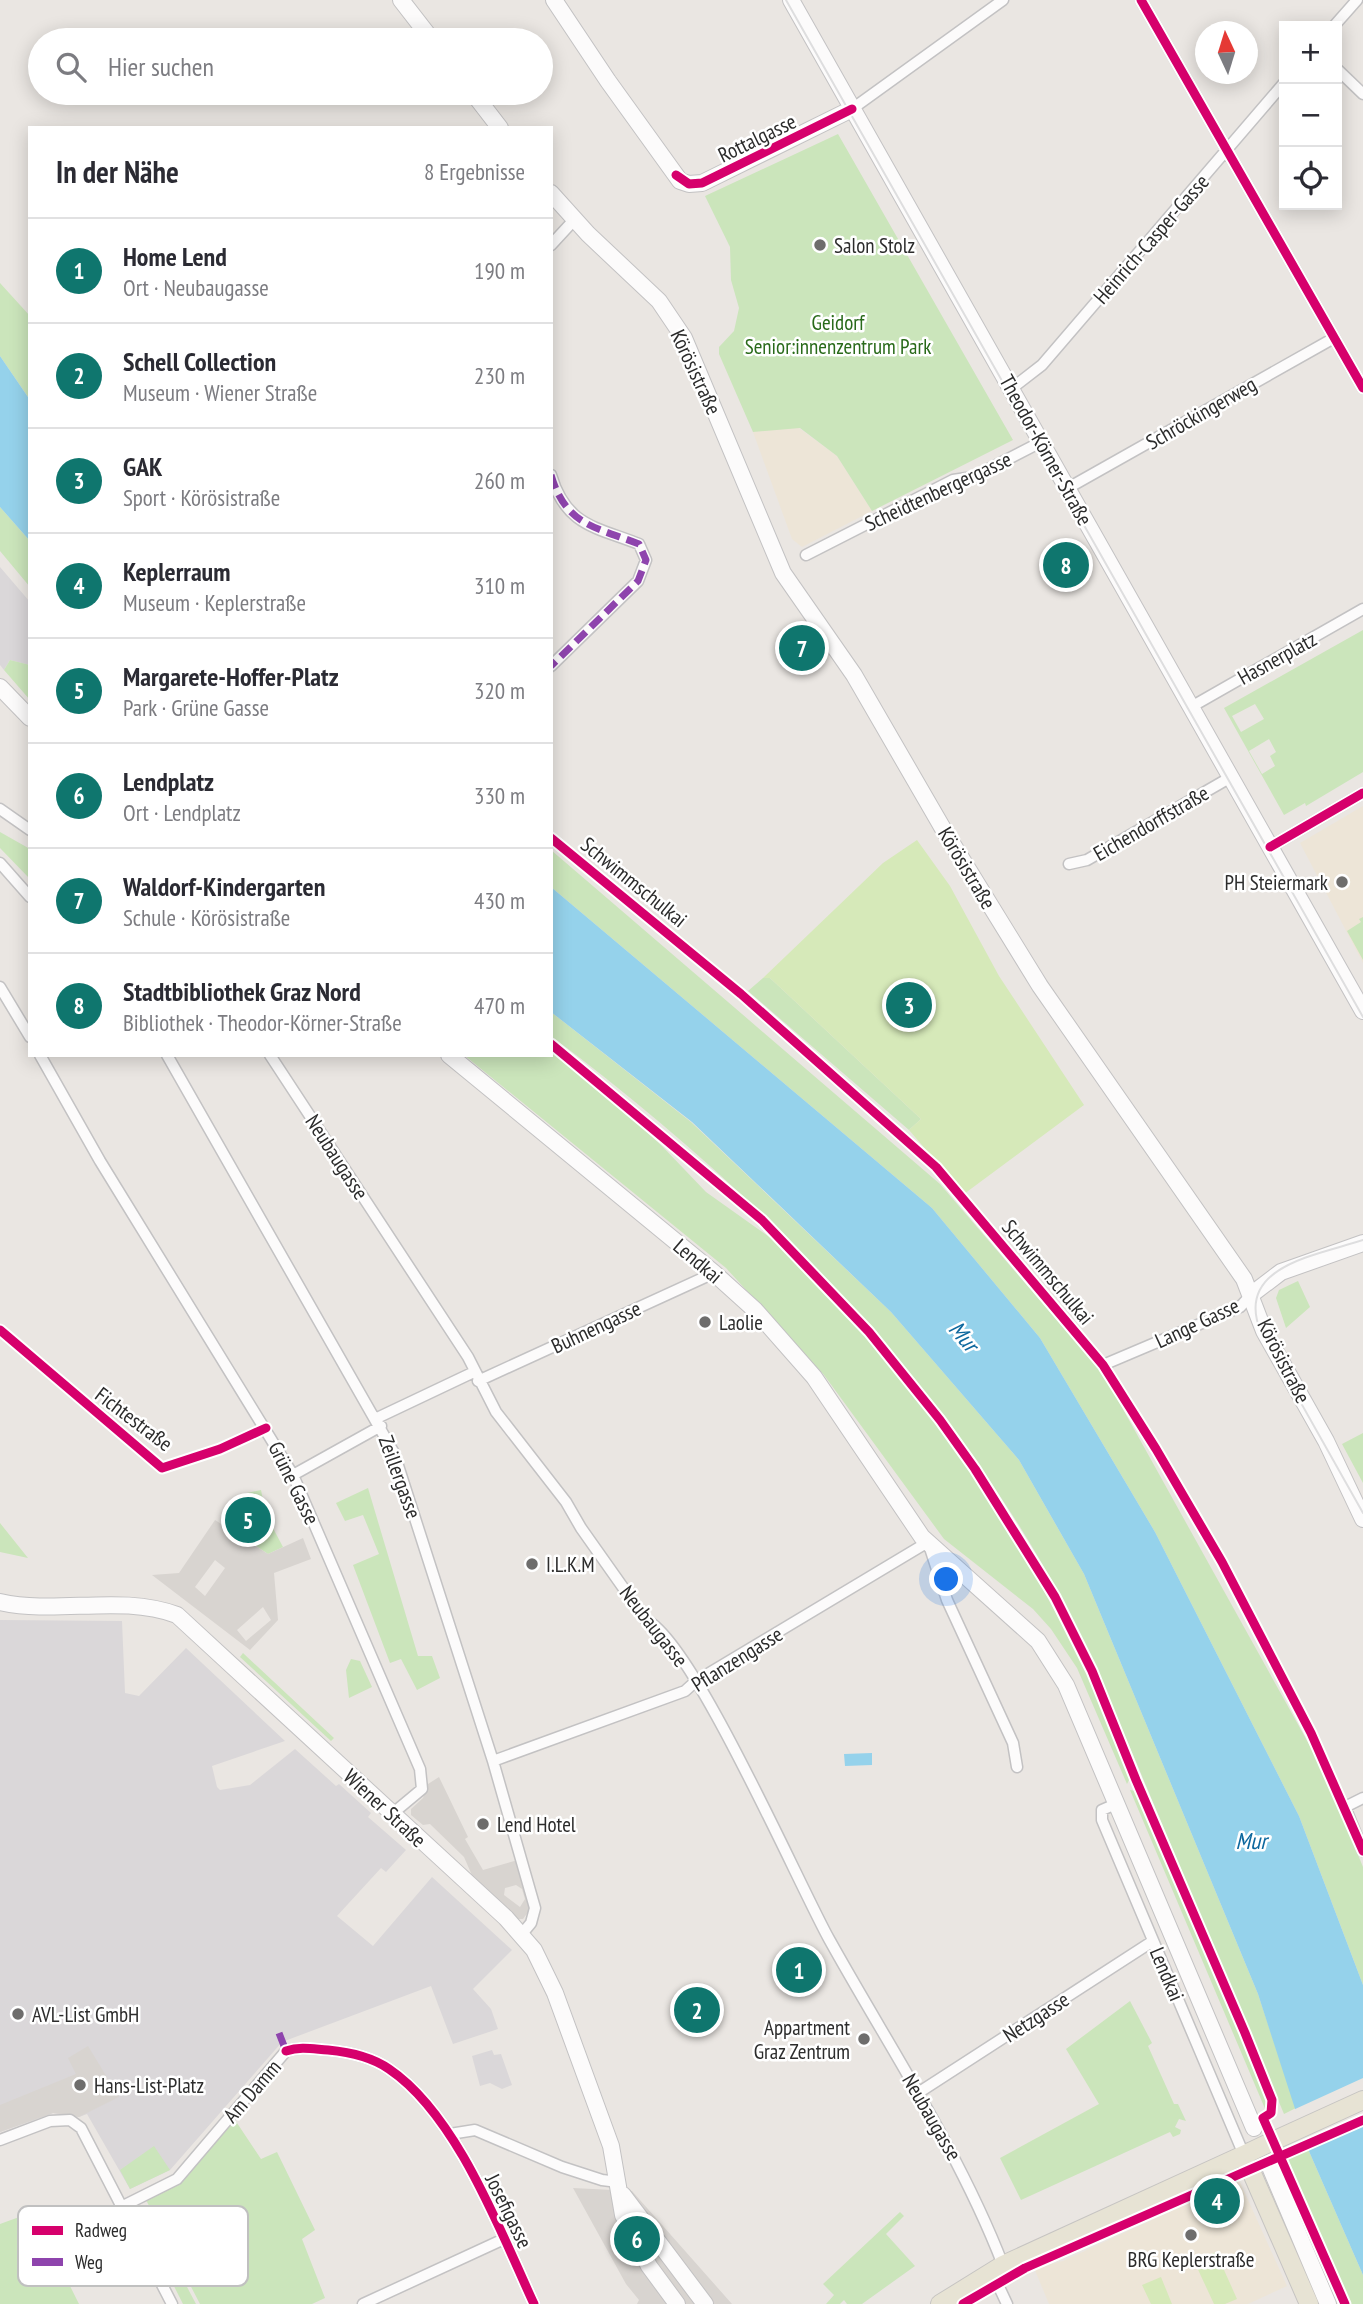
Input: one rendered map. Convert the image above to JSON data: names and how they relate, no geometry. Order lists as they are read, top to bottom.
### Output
{
  "streets": {
    "main road": [
      "Rottalgasse",
      "Körösistraße",
      "Theodor-Körner-Straße",
      "Lendkai",
      "Lange Gasse",
      "Wiener Straße"
    ],
    "street": [
      "Heinrich-Casper-Gasse",
      "Schröckingerweg",
      "Scheidtenbergergasse",
      "Hasnerplatz",
      "Eichendorffstraße",
      "Neubaugasse",
      "Buhnengasse",
      "Zeillergasse",
      "Grüne Gasse",
      "Pflanzengasse",
      "Netzgasse",
      "Am Damm",
      "Josefigasse"
    ],
    "cycle path": ["Schwimmschulkai", "Fichtestraße"]
  },
  "crossings": [
    ["Rottalgasse", "Theodor-Körner-Straße"],
    ["Heinrich-Casper-Gasse", "Theodor-Körner-Straße"],
    ["Körösistraße", "Lange Gasse"],
    ["Schröckingerweg", "Theodor-Körner-Straße"],
    ["Theodor-Körner-Straße", "Scheidtenbergergasse"],
    ["Theodor-Körner-Straße", "Hasnerplatz"],
    ["Theodor-Körner-Straße", "Eichendorffstraße"],
    ["Neubaugasse", "Buhnengasse"],
    ["Neubaugasse", "Pflanzengasse"],
    ["Neubaugasse", "Netzgasse"],
    ["Lendkai", "Buhnengasse"],
    ["Lendkai", "Pflanzengasse"],
    ["Lendkai", "Netzgasse"],
    ["Buhnengasse", "Zeillergasse"],
    ["Buhnengasse", "Grüne Gasse"],
    ["Zeillergasse", "Pflanzengasse"],
    ["Zeillergasse", "Wiener Straße"],
    ["Grüne Gasse", "Wiener Straße"],
    ["Am Damm", "Josefigasse"]
  ],
  "water": ["Mur"],
  "parks": ["Geidorf Senior:innenzentrum Park"],
  "places": [
    "Salon Stolz",
    "PH Steiermark",
    "Laolie",
    "I.L.K.M",
    "Lend Hotel",
    "AVL-List GmbH",
    "Appartment Graz Zentrum",
    "Hans-List-Platz",
    "BRG Keplerstraße"
  ],
  "legend": ["Radweg", "Weg"],
  "north": "top",
  "page": {
    "map_buttons": ["+", "−"],
    "search": "Hier suchen",
    "heading": ["In der Nähe", "8 Ergebnisse"],
    "list": [
      {
        "mark": "1",
        "name": "Home Lend",
        "note": "Ort · Neubaugasse",
        "value": "190 m"
      },
      {
        "mark": "2",
        "name": "Schell Collection",
        "note": "Museum · Wiener Straße",
        "value": "230 m"
      },
      {
        "mark": "3",
        "name": "GAK",
        "note": "Sport · Körösistraße",
        "value": "260 m"
      },
      {
        "mark": "4",
        "name": "Keplerraum",
        "note": "Museum · Keplerstraße",
        "value": "310 m"
      },
      {
        "mark": "5",
        "name": "Margarete-Hoffer-Platz",
        "note": "Park · Grüne Gasse",
        "value": "320 m"
      },
      {
        "mark": "6",
        "name": "Lendplatz",
        "note": "Ort · Lendplatz",
        "value": "330 m"
      },
      {
        "mark": "7",
        "name": "Waldorf-Kindergarten",
        "note": "Schule · Körösistraße",
        "value": "430 m"
      },
      {
        "mark": "8",
        "name": "Stadtbibliothek Graz Nord",
        "note": "Bibliothek · Theodor-Körner-Straße",
        "value": "470 m"
      }
    ],
    "pins": [
      "8",
      "7",
      "3",
      "5",
      "1",
      "2",
      "4",
      "6"
    ]
  }
}
